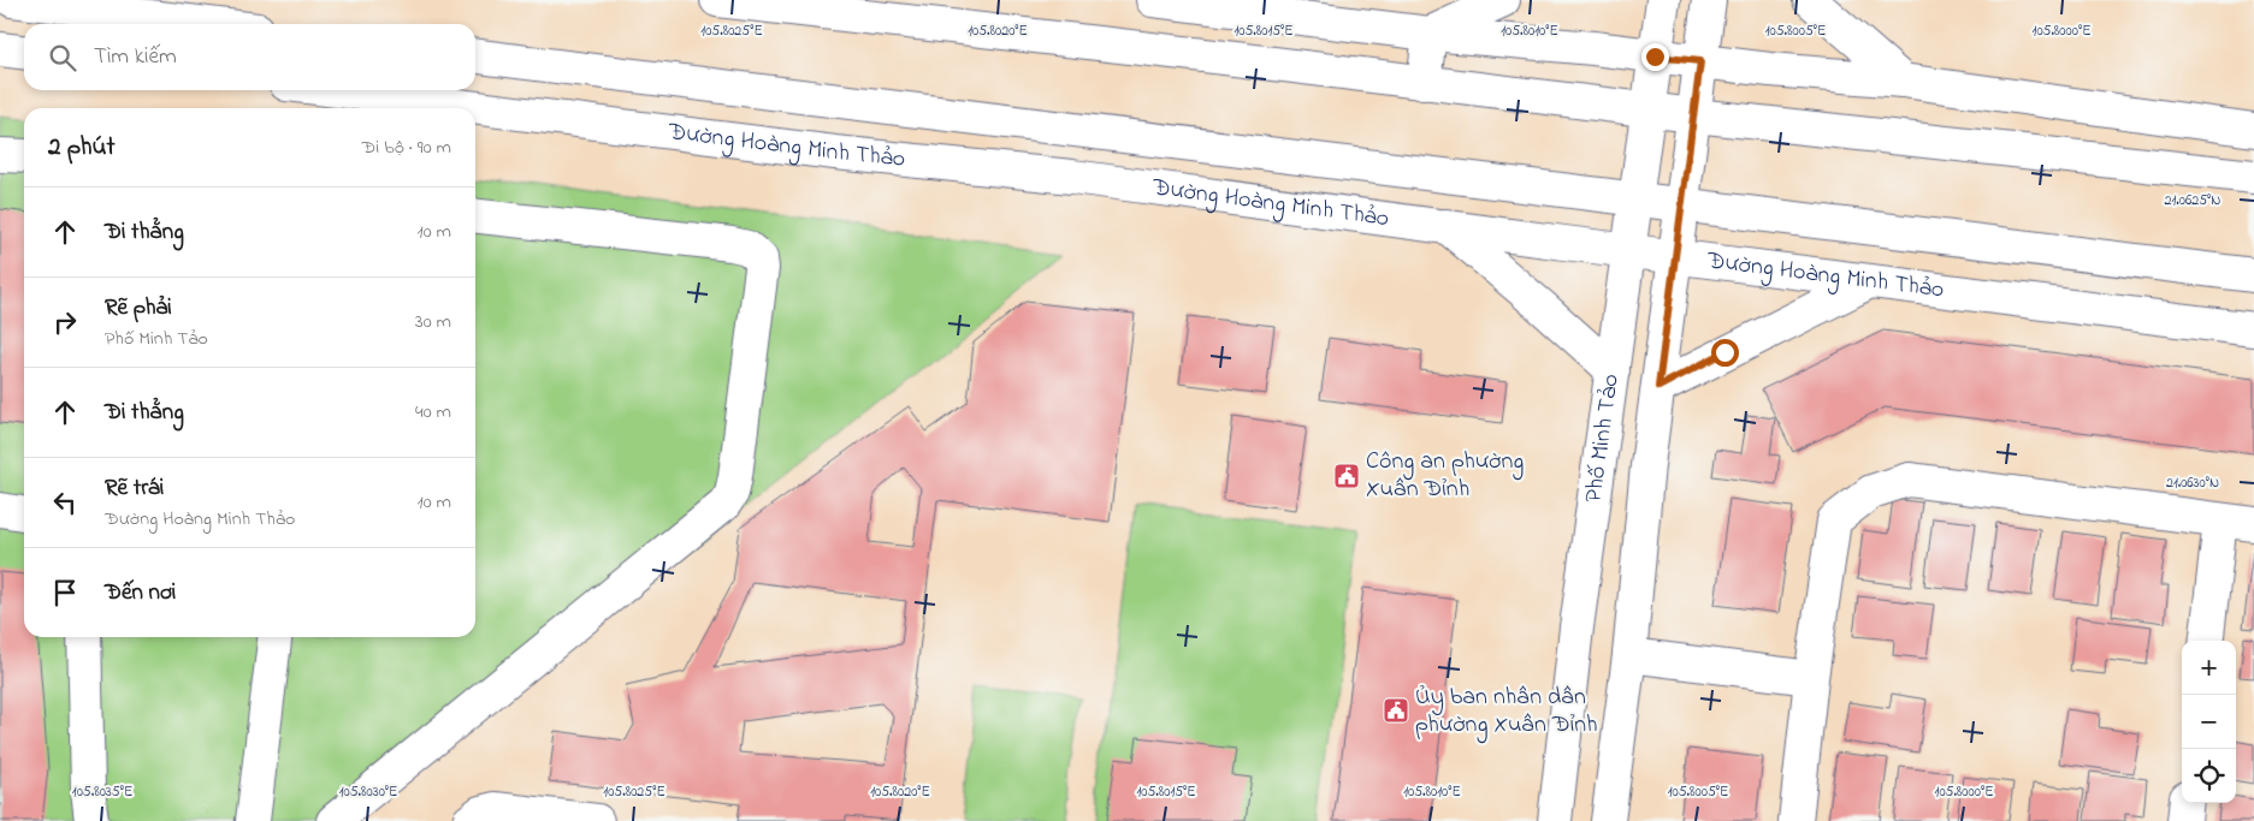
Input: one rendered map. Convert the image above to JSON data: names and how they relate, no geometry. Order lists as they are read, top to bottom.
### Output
{
  "streets": {
    "main road": ["Đường Hoàng Minh Thảo", "Phố Minh Tảo"]
  },
  "crossings": [
    ["Đường Hoàng Minh Thảo", "Phố Minh Tảo"]
  ],
  "places": {
    "public building": ["Công an phường Xuân Đỉnh", "Ủy ban nhân dân phường Xuân Đỉnh"]
  },
  "page": {
    "search": "Tìm kiếm",
    "heading": ["2 phút", "Đi bộ · 90 m"],
    "list": [
      ["Đi thẳng", "10 m"],
      ["Rẽ phải", "Phố Minh Tảo", "30 m"],
      ["Đi thẳng", "40 m"],
      ["Rẽ trái", "Đường Hoàng Minh Thảo", "10 m"],
      "Đến nơi"
    ],
    "map_buttons": ["+", "−"]
  },
  "coordinates": [
    "105.8025°E",
    "105.8020°E",
    "105.8015°E",
    "105.8010°E",
    "105.8005°E",
    "105.8000°E",
    "21.0625°N",
    "21.0630°N",
    "105.8035°E",
    "105.8030°E"
  ]
}
